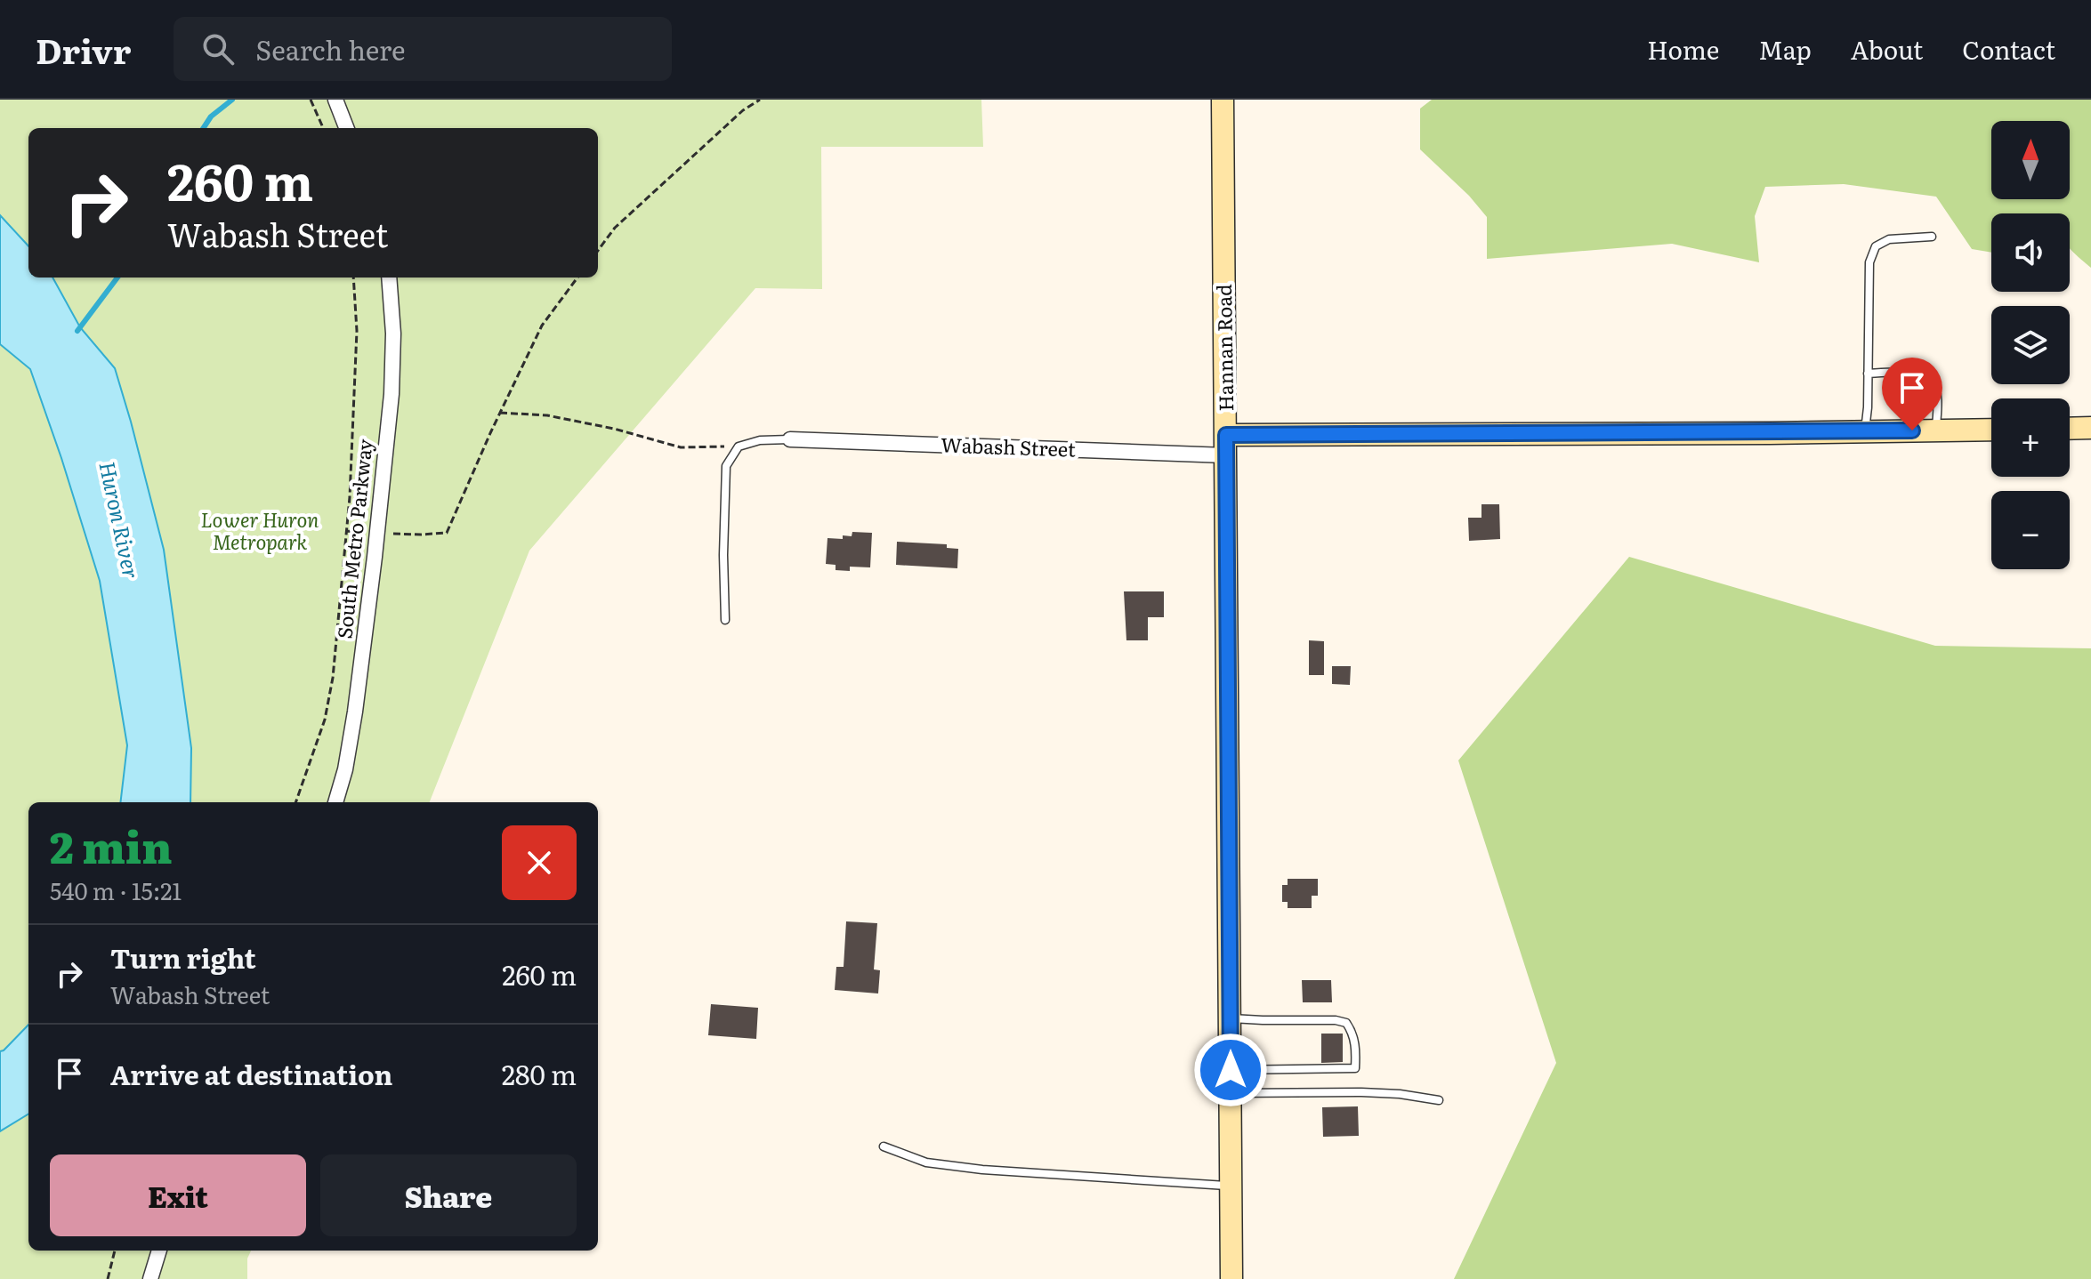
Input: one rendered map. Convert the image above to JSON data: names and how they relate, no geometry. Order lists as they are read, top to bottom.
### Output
{
  "streets": {
    "street": ["Hannan Road", "Wabash Street", "South Metro Parkway"]
  },
  "crossings": [
    ["Hannan Road", "Wabash Street"]
  ],
  "water": ["Huron River"],
  "parks": ["Lower Huron Metropark"],
  "north": "top",
  "page": {
    "header": "Drivr",
    "search": "Search here",
    "nav": [
      "Home",
      "Map",
      "About",
      "Contact"
    ],
    "map_buttons": ["+", "−"],
    "turn": ["260 m", "Wabash Street"],
    "heading": ["2 min", "540 m · 15:21"],
    "list": [
      {
        "name": "Turn right",
        "note": "Wabash Street",
        "value": "260 m"
      },
      {
        "name": "Arrive at destination",
        "value": "280 m"
      }
    ],
    "buttons": ["Exit", "Share"]
  }
}
